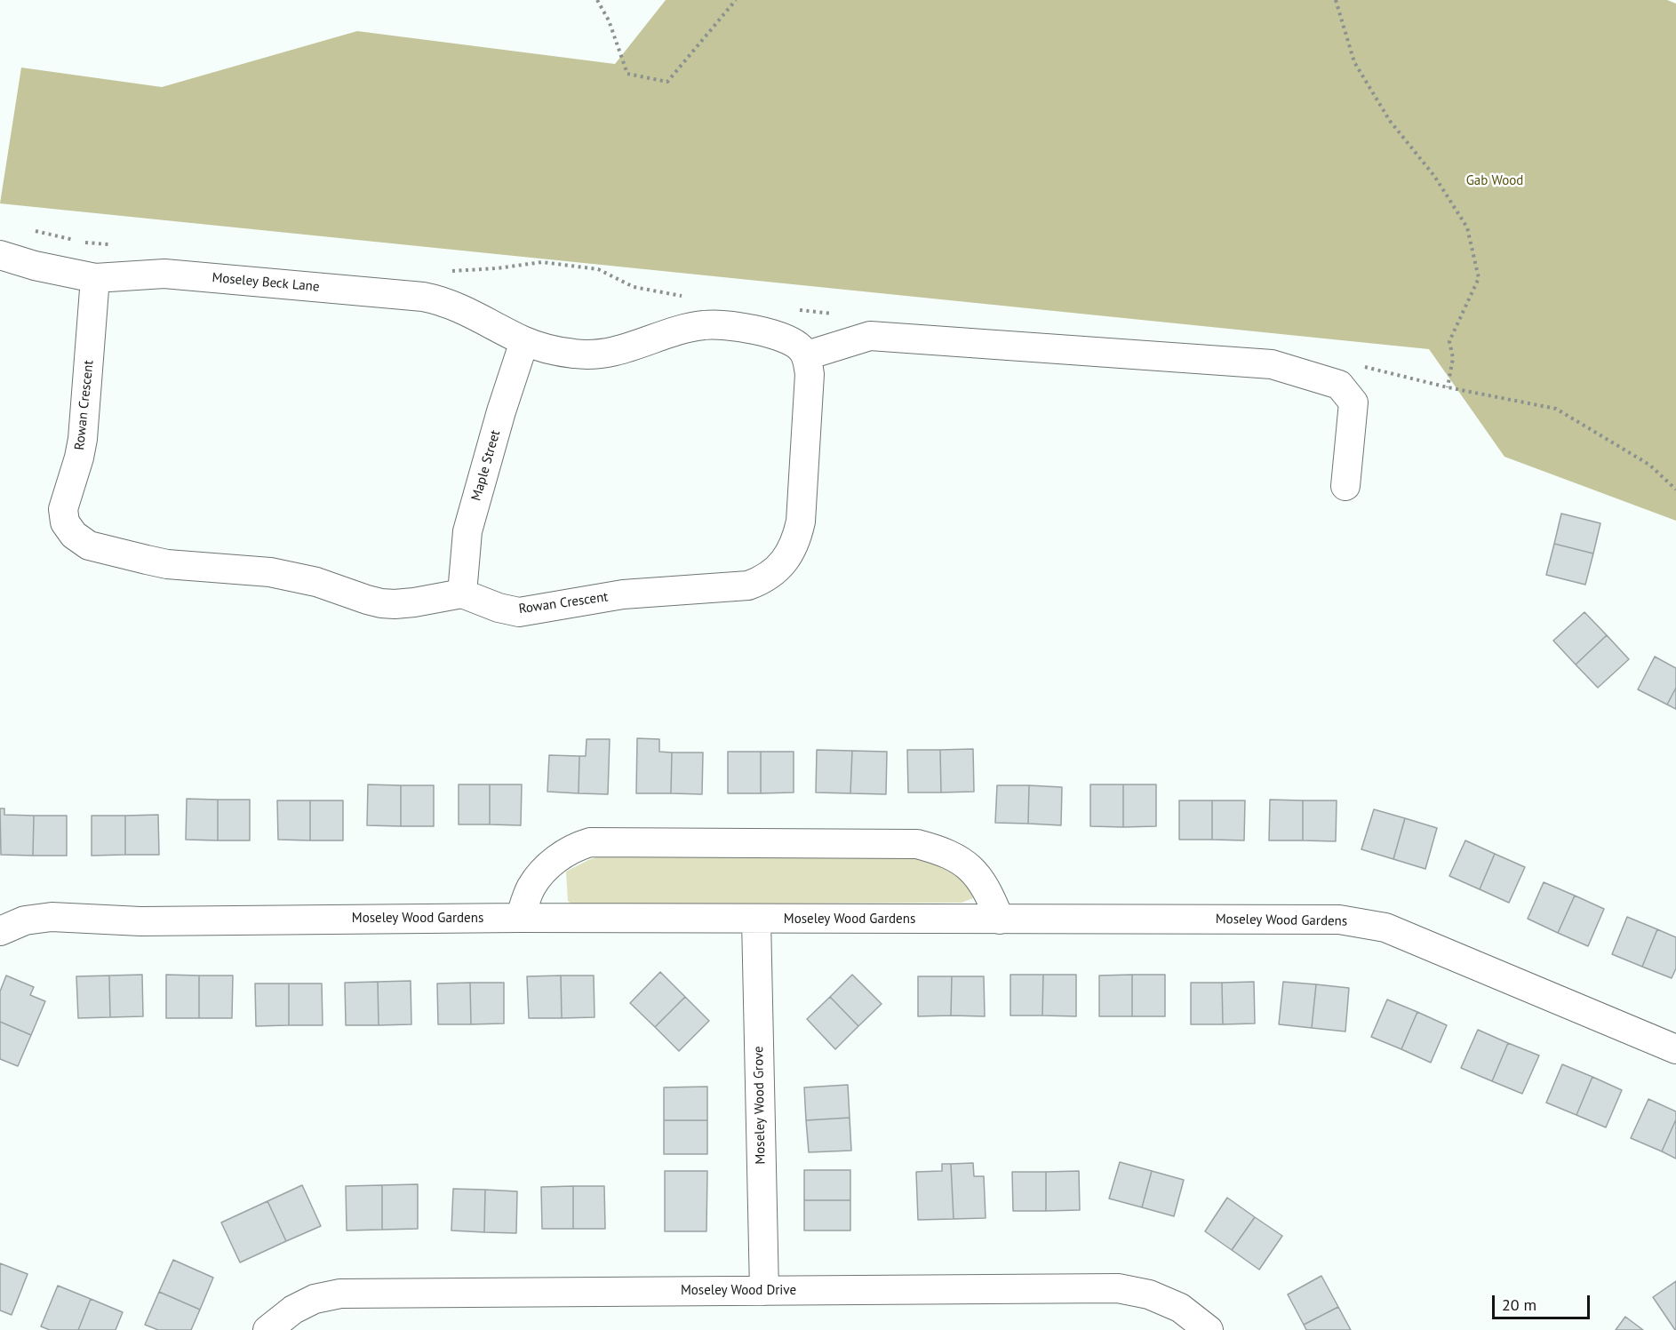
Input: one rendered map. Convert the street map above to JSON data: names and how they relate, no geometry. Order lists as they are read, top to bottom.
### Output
{
  "streets": {
    "street": [
      "Moseley Beck Lane",
      "Rowan Crescent",
      "Maple Street",
      "Moseley Wood Gardens",
      "Moseley Wood Grove",
      "Moseley Wood Drive"
    ]
  },
  "crossings": [
    ["Moseley Beck Lane", "Rowan Crescent"],
    ["Moseley Beck Lane", "Maple Street"],
    ["Rowan Crescent", "Maple Street"],
    ["Moseley Wood Gardens", "Moseley Wood Grove"],
    ["Moseley Wood Grove", "Moseley Wood Drive"]
  ],
  "parks": ["Gab Wood"],
  "scale_bar": "20 m"
}
